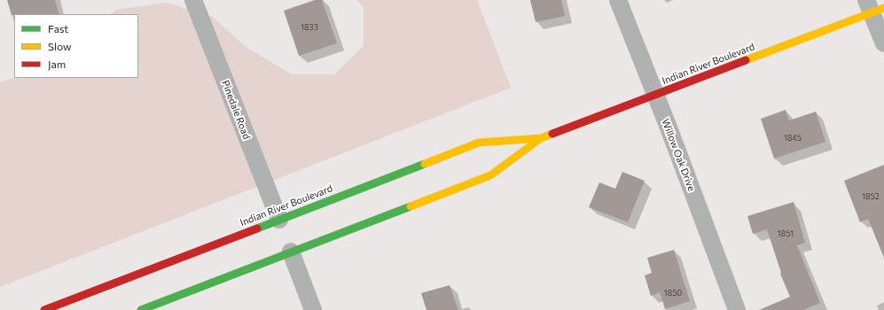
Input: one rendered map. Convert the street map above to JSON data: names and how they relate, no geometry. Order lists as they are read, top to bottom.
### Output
{
  "streets": {
    "main road": ["Indian River Boulevard"],
    "street": ["Pinedale Road", "Willow Oak Drive"]
  },
  "crossings": [
    ["Indian River Boulevard", "Pinedale Road"],
    ["Indian River Boulevard", "Willow Oak Drive"]
  ],
  "house_numbers": [
    "1833",
    "1845",
    "1852",
    "1851",
    "1850"
  ],
  "legend": ["Fast", "Slow", "Jam"]
}
